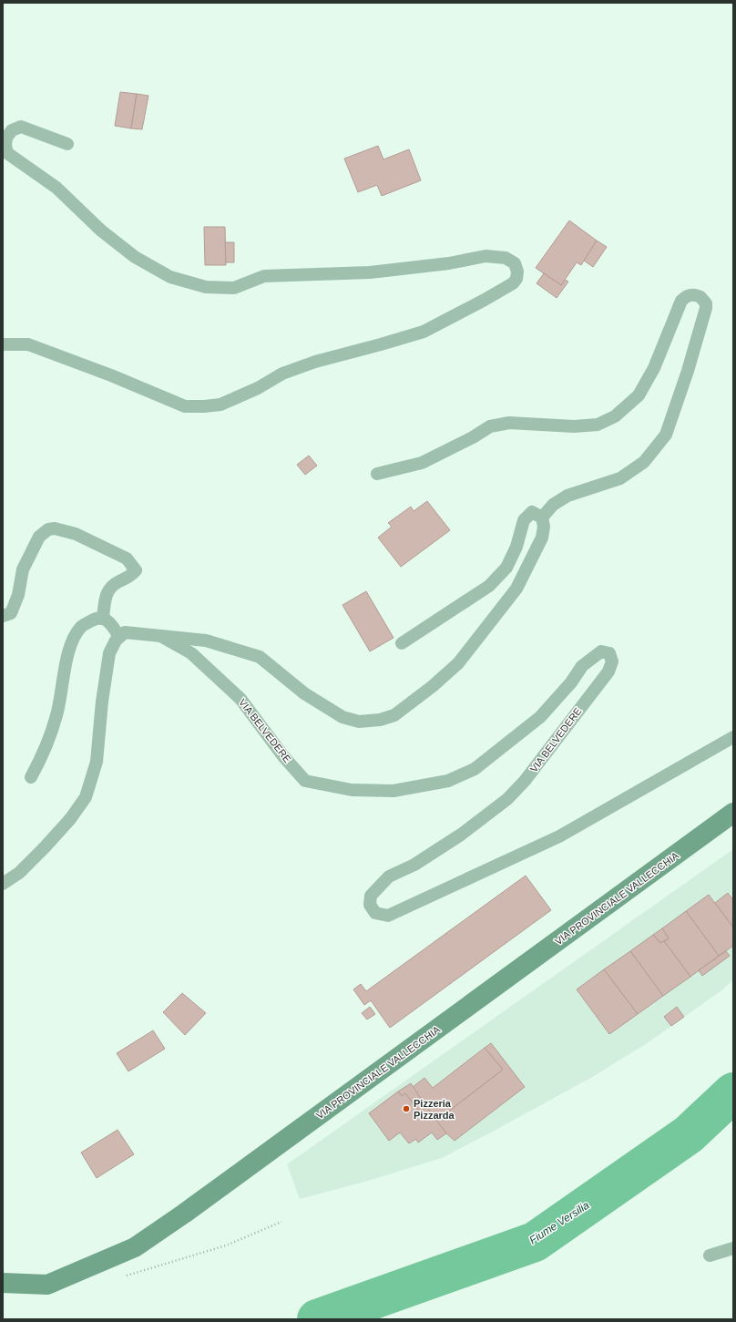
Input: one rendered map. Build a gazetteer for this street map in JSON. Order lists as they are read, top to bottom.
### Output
{
  "streets": {
    "main road": ["VIA PROVINCIALE VALLECCHIA"],
    "lane": ["VIA BELVEDERE"]
  },
  "water": ["Fiume Versilia"],
  "places": ["Pizzeria Pizzarda"]
}
